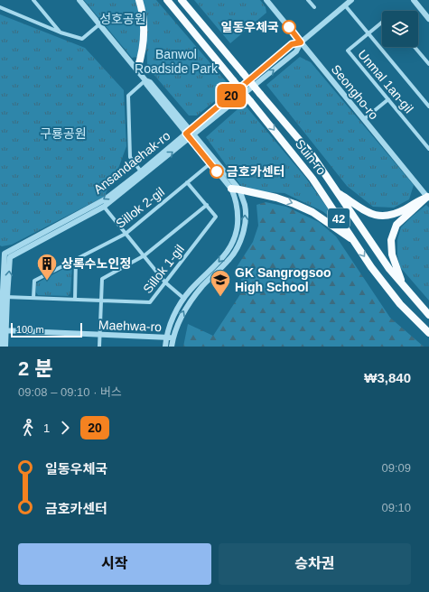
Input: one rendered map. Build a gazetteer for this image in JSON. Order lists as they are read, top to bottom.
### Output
{
  "streets": {
    "highway": ["Suin-ro", "42"],
    "street": [
      "Unmal 1an-gil",
      "Seongho-ro",
      "Ansandaehak-ro",
      "Sillok 2-gil",
      "Sillok 1-gil",
      "Maehwa-ro"
    ]
  },
  "crossings": [
    ["Seongho-ro", "Ansandaehak-ro"],
    ["Sillok 2-gil", "Sillok 1-gil"]
  ],
  "parks": ["성호공원", "Banwol Roadside Park", "구룡공원"],
  "places": {
    "other": ["일동우체국", "금호카센터"],
    "building": ["상록수노인정"],
    "school or university": ["GK Sangrogsoo High School"]
  },
  "lines": ["bus line 20"],
  "scale_bar": "100 m",
  "page": {
    "on_map": "20",
    "scale": "100 m",
    "heading": ["2 분", "09:08 – 09:10 · 버스", "₩3,840"],
    "legs": ["1", "20"],
    "list": [
      {
        "name": "일동우체국",
        "value": "09:09"
      },
      {
        "name": "금호카센터",
        "value": "09:10"
      }
    ],
    "buttons": ["시작", "승차권"]
  }
}
